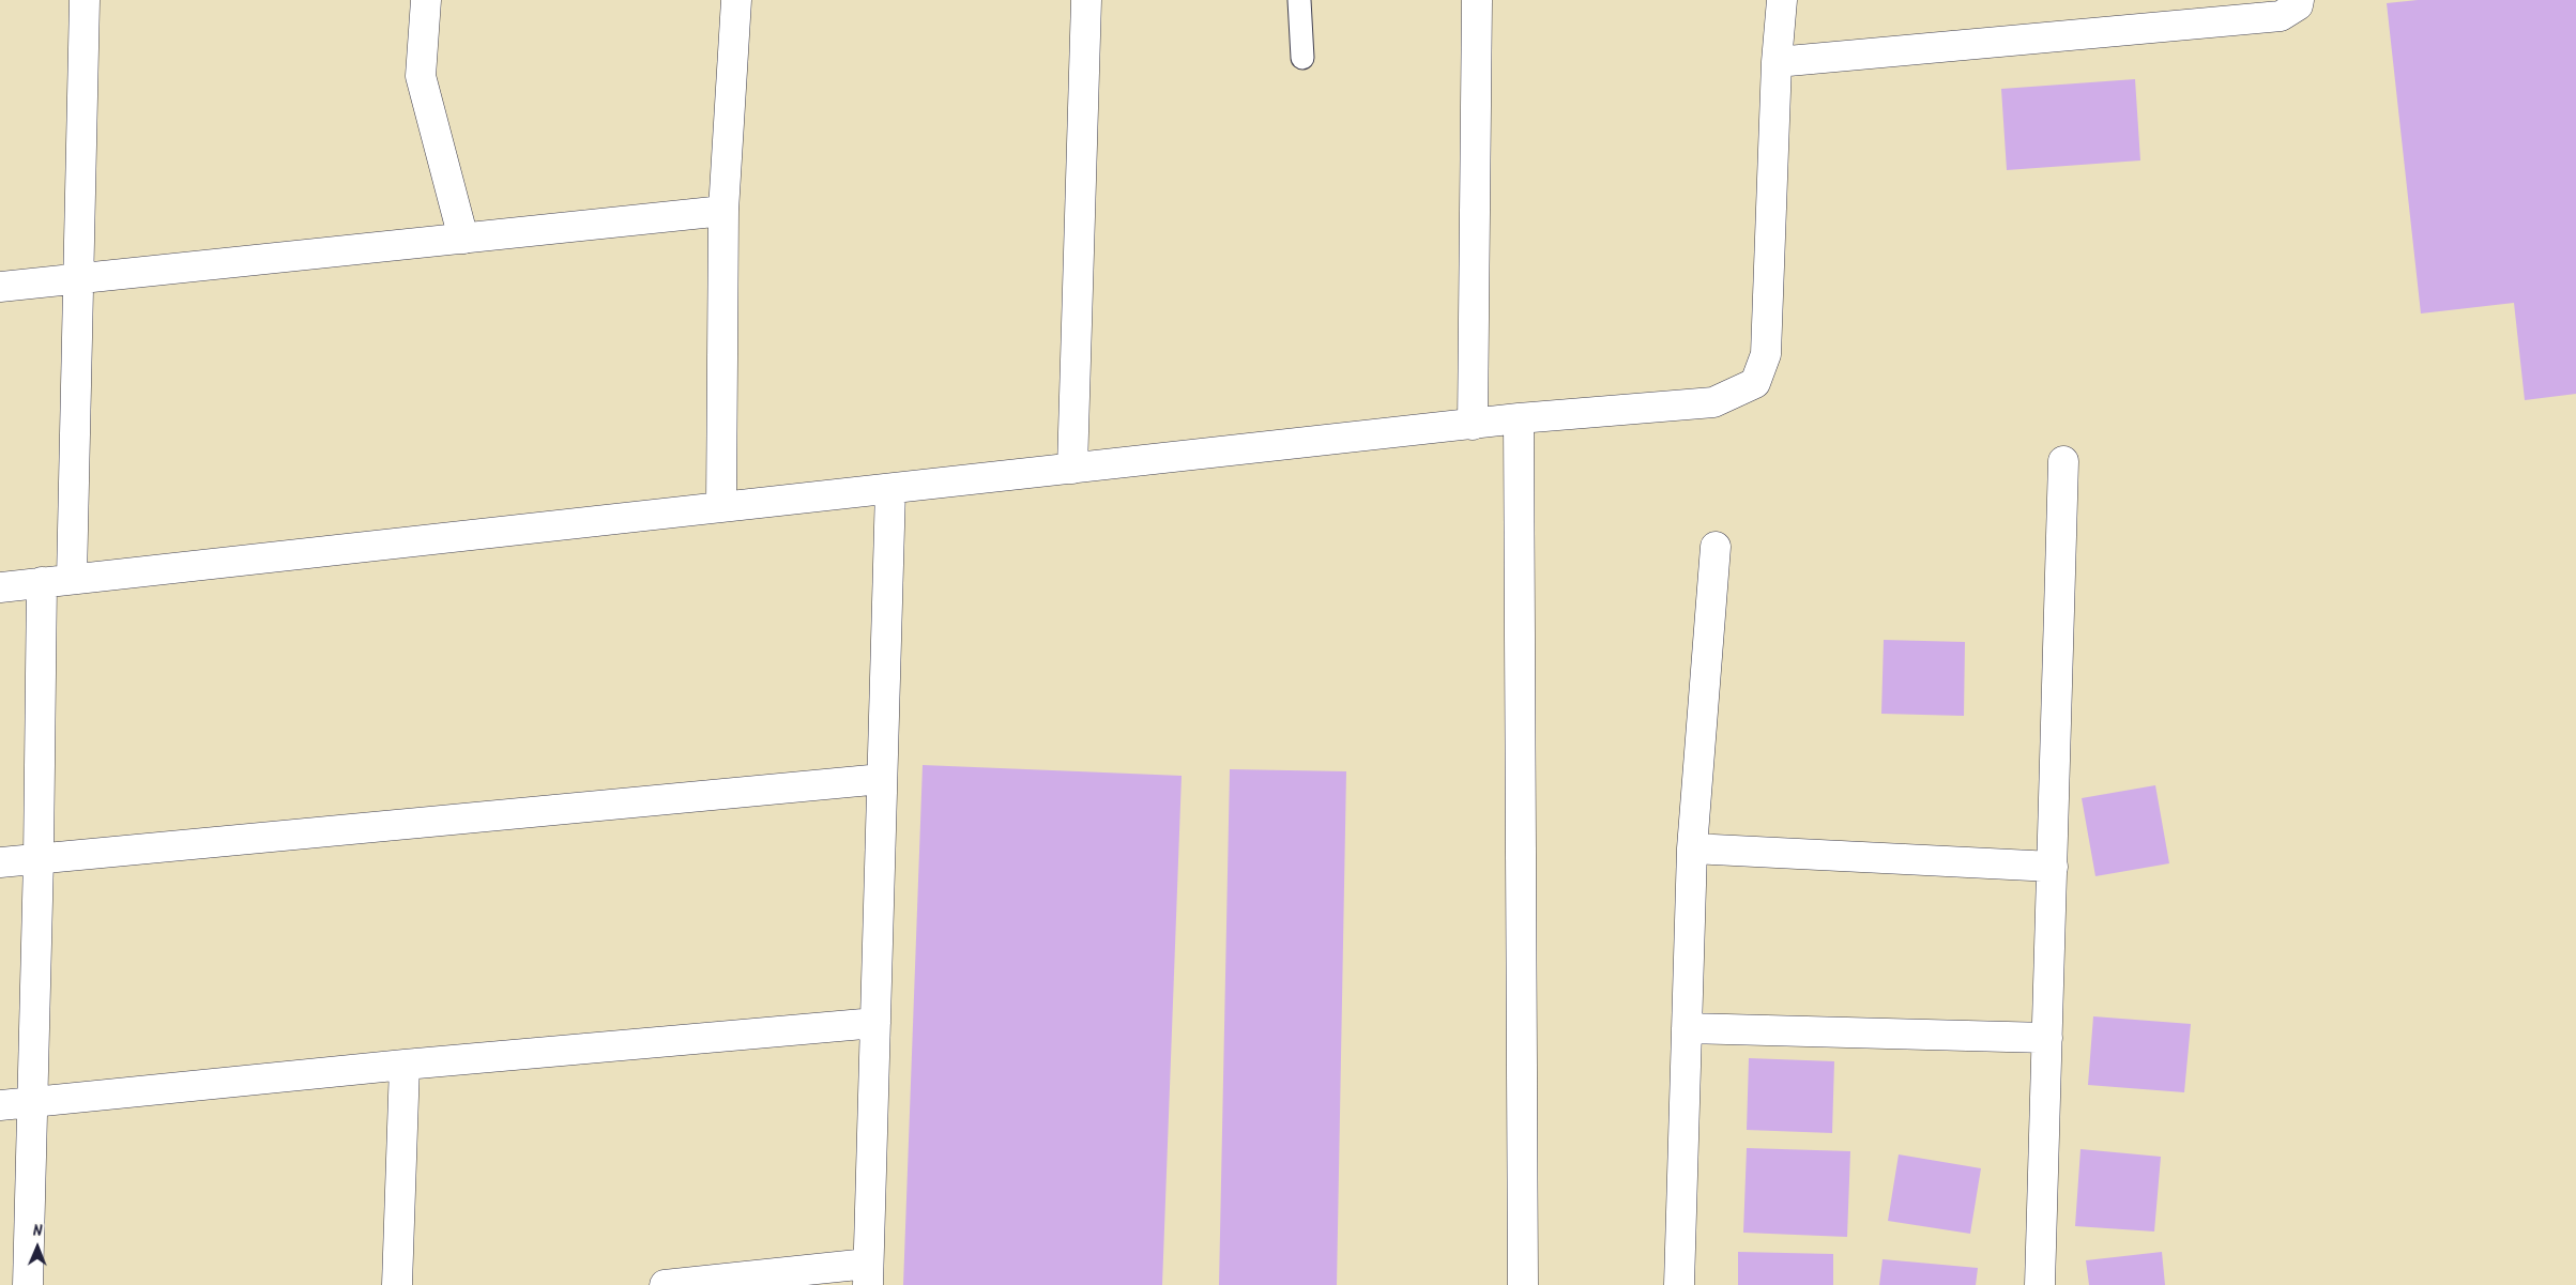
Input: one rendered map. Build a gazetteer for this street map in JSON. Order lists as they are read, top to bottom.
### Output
{
  "north": "top"
}
